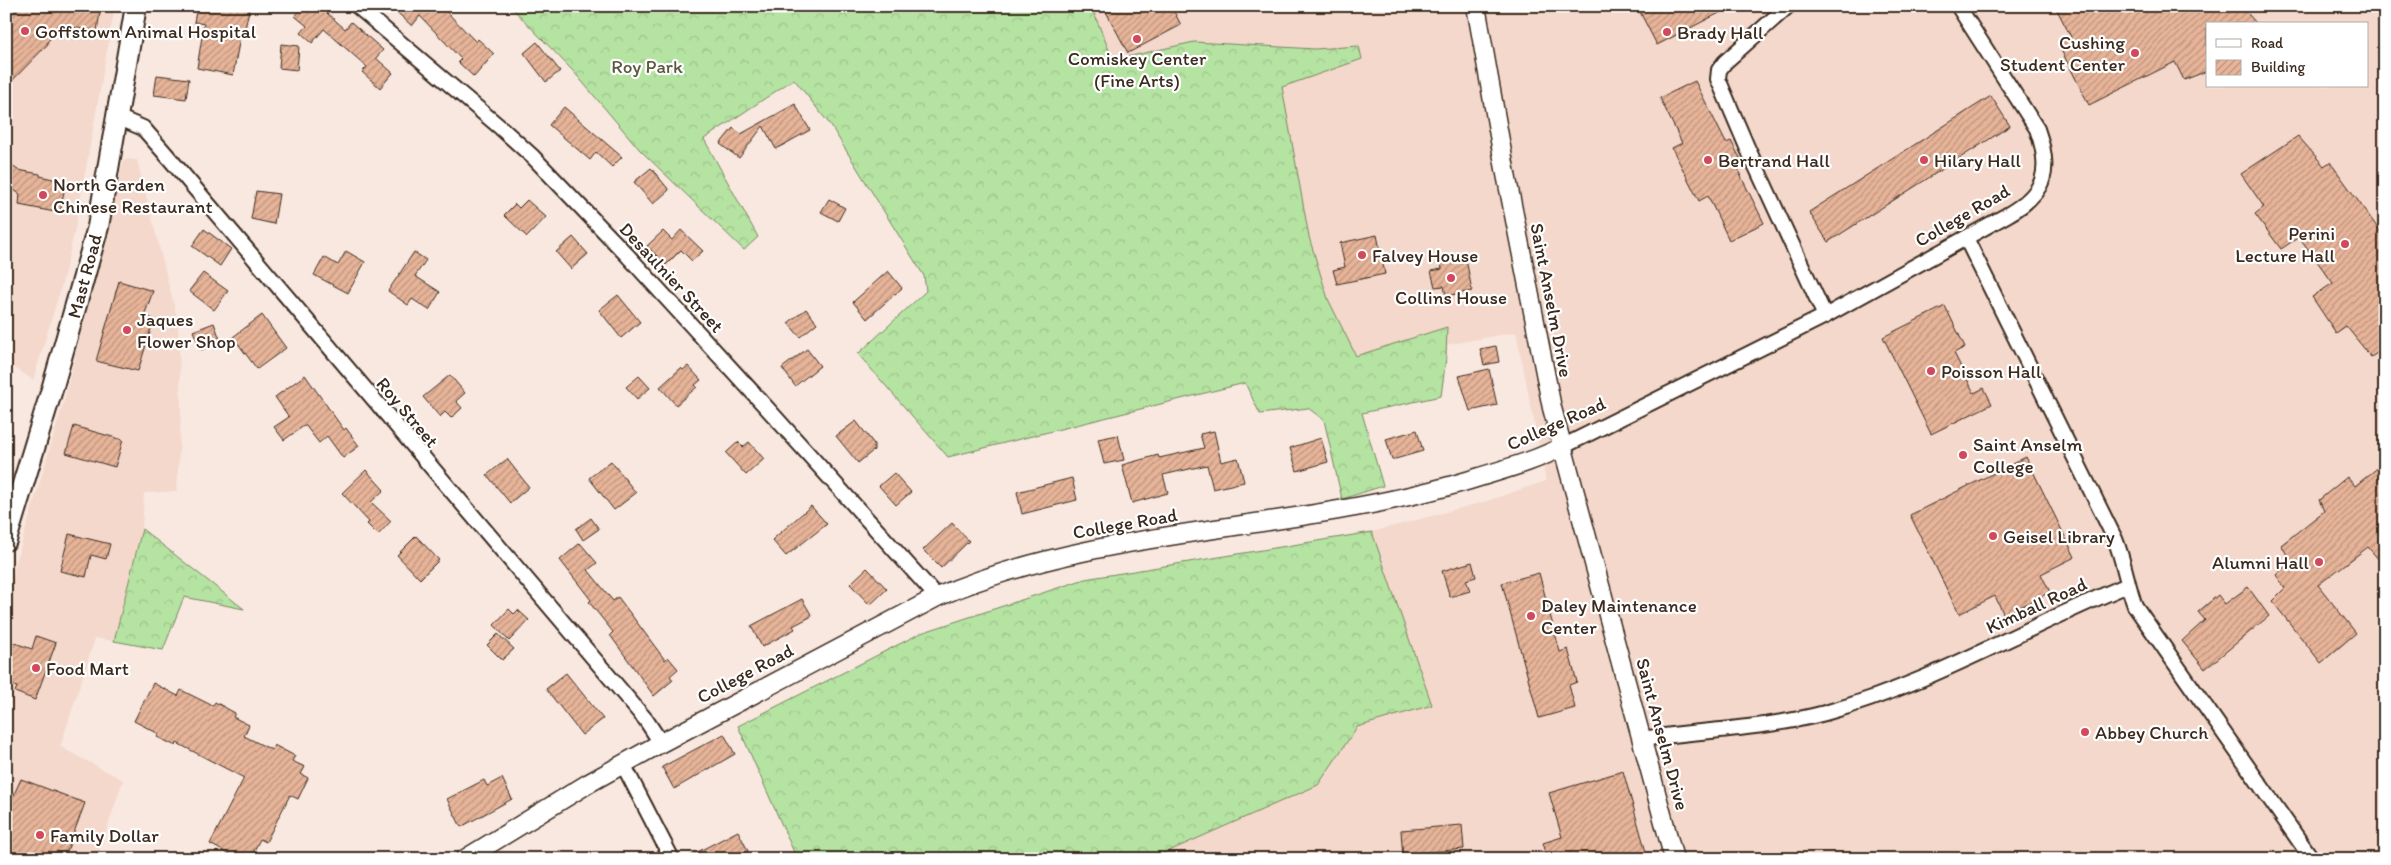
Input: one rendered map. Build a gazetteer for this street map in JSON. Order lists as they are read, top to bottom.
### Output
{
  "streets": {
    "main road": ["Mast Road"],
    "street": [
      "College Road",
      "Desaulnier Street",
      "Saint Anselm Drive",
      "Roy Street",
      "Kimball Road"
    ]
  },
  "crossings": [
    ["College Road", "Desaulnier Street"],
    ["College Road", "Saint Anselm Drive"],
    ["College Road", "Roy Street"],
    ["Mast Road", "Roy Street"],
    ["Saint Anselm Drive", "Kimball Road"]
  ],
  "parks": ["Roy Park"],
  "places": [
    "Goffstown Animal Hospital",
    "Brady Hall",
    "Comiskey Center (Fine Arts)",
    "Cushing Student Center",
    "Bertrand Hall",
    "Hilary Hall",
    "North Garden Chinese Restaurant",
    "Perini Lecture Hall",
    "Falvey House",
    "Collins House",
    "Jaques Flower Shop",
    "Poisson Hall",
    "Saint Anselm College",
    "Geisel Library",
    "Alumni Hall",
    "Daley Maintenance Center",
    "Food Mart",
    "Abbey Church",
    "Family Dollar"
  ],
  "legend": ["Road", "Building"]
}
